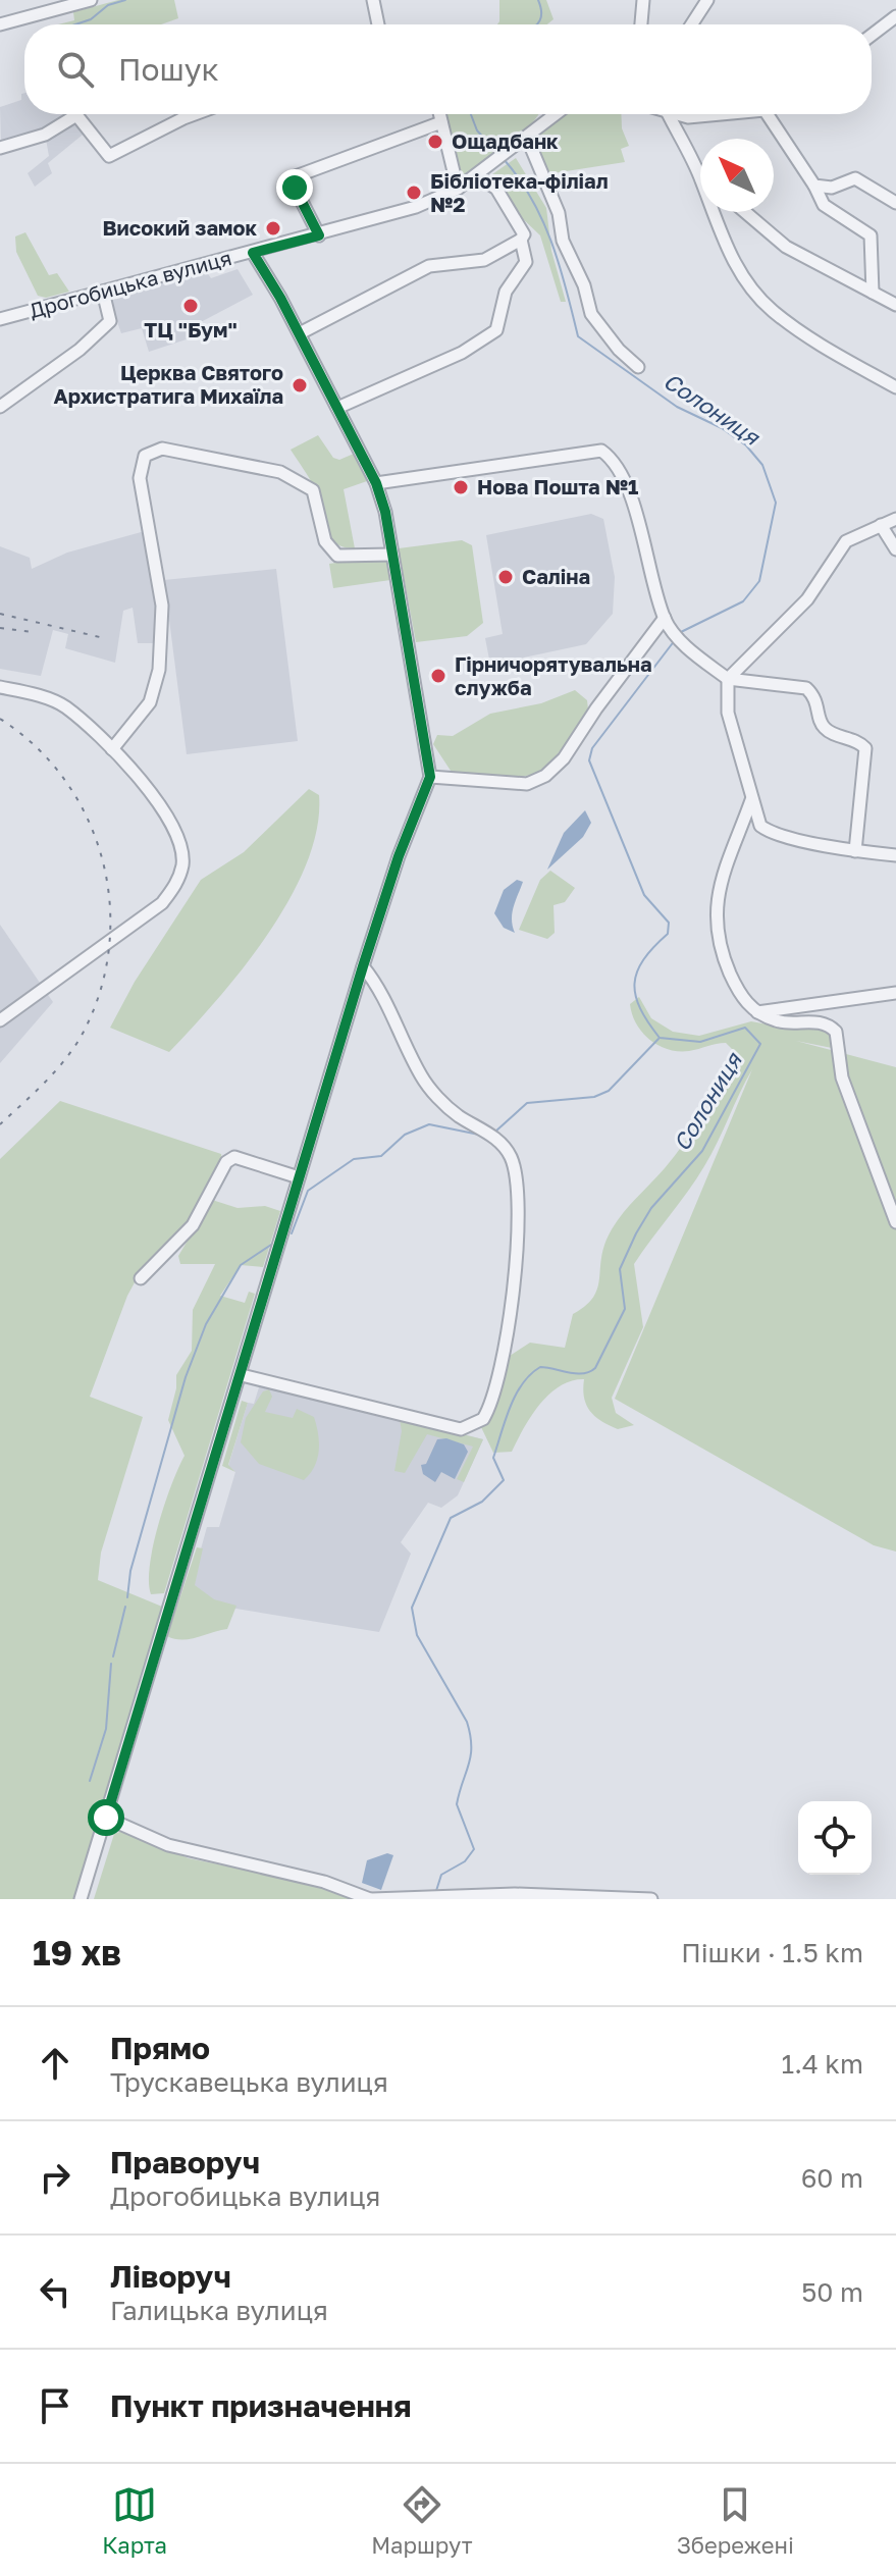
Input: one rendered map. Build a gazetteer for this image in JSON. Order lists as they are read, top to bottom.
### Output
{
  "streets": {
    "street": ["Дрогобицька вулиця"]
  },
  "water": ["Солониця"],
  "places": [
    "Ощадбанк",
    "Бібліотека-філіал №2",
    "Високий замок",
    "ТЦ \"Бум\"",
    "Церква Святого Архистратига Михаїла",
    "Нова Пошта №1",
    "Саліна",
    "Гірничорятувальна служба"
  ],
  "north": "top left",
  "page": {
    "search": "Пошук",
    "heading": ["19 хв", "Пішки · 1.5 km"],
    "list": [
      ["Прямо", "Трускавецька вулиця", "1.4 km"],
      ["Праворуч", "Дрогобицька вулиця", "60 m"],
      ["Ліворуч", "Галицька вулиця", "50 m"],
      "Пункт призначення"
    ],
    "nav": ["Карта", "Маршрут", "Збережені"]
  }
}
